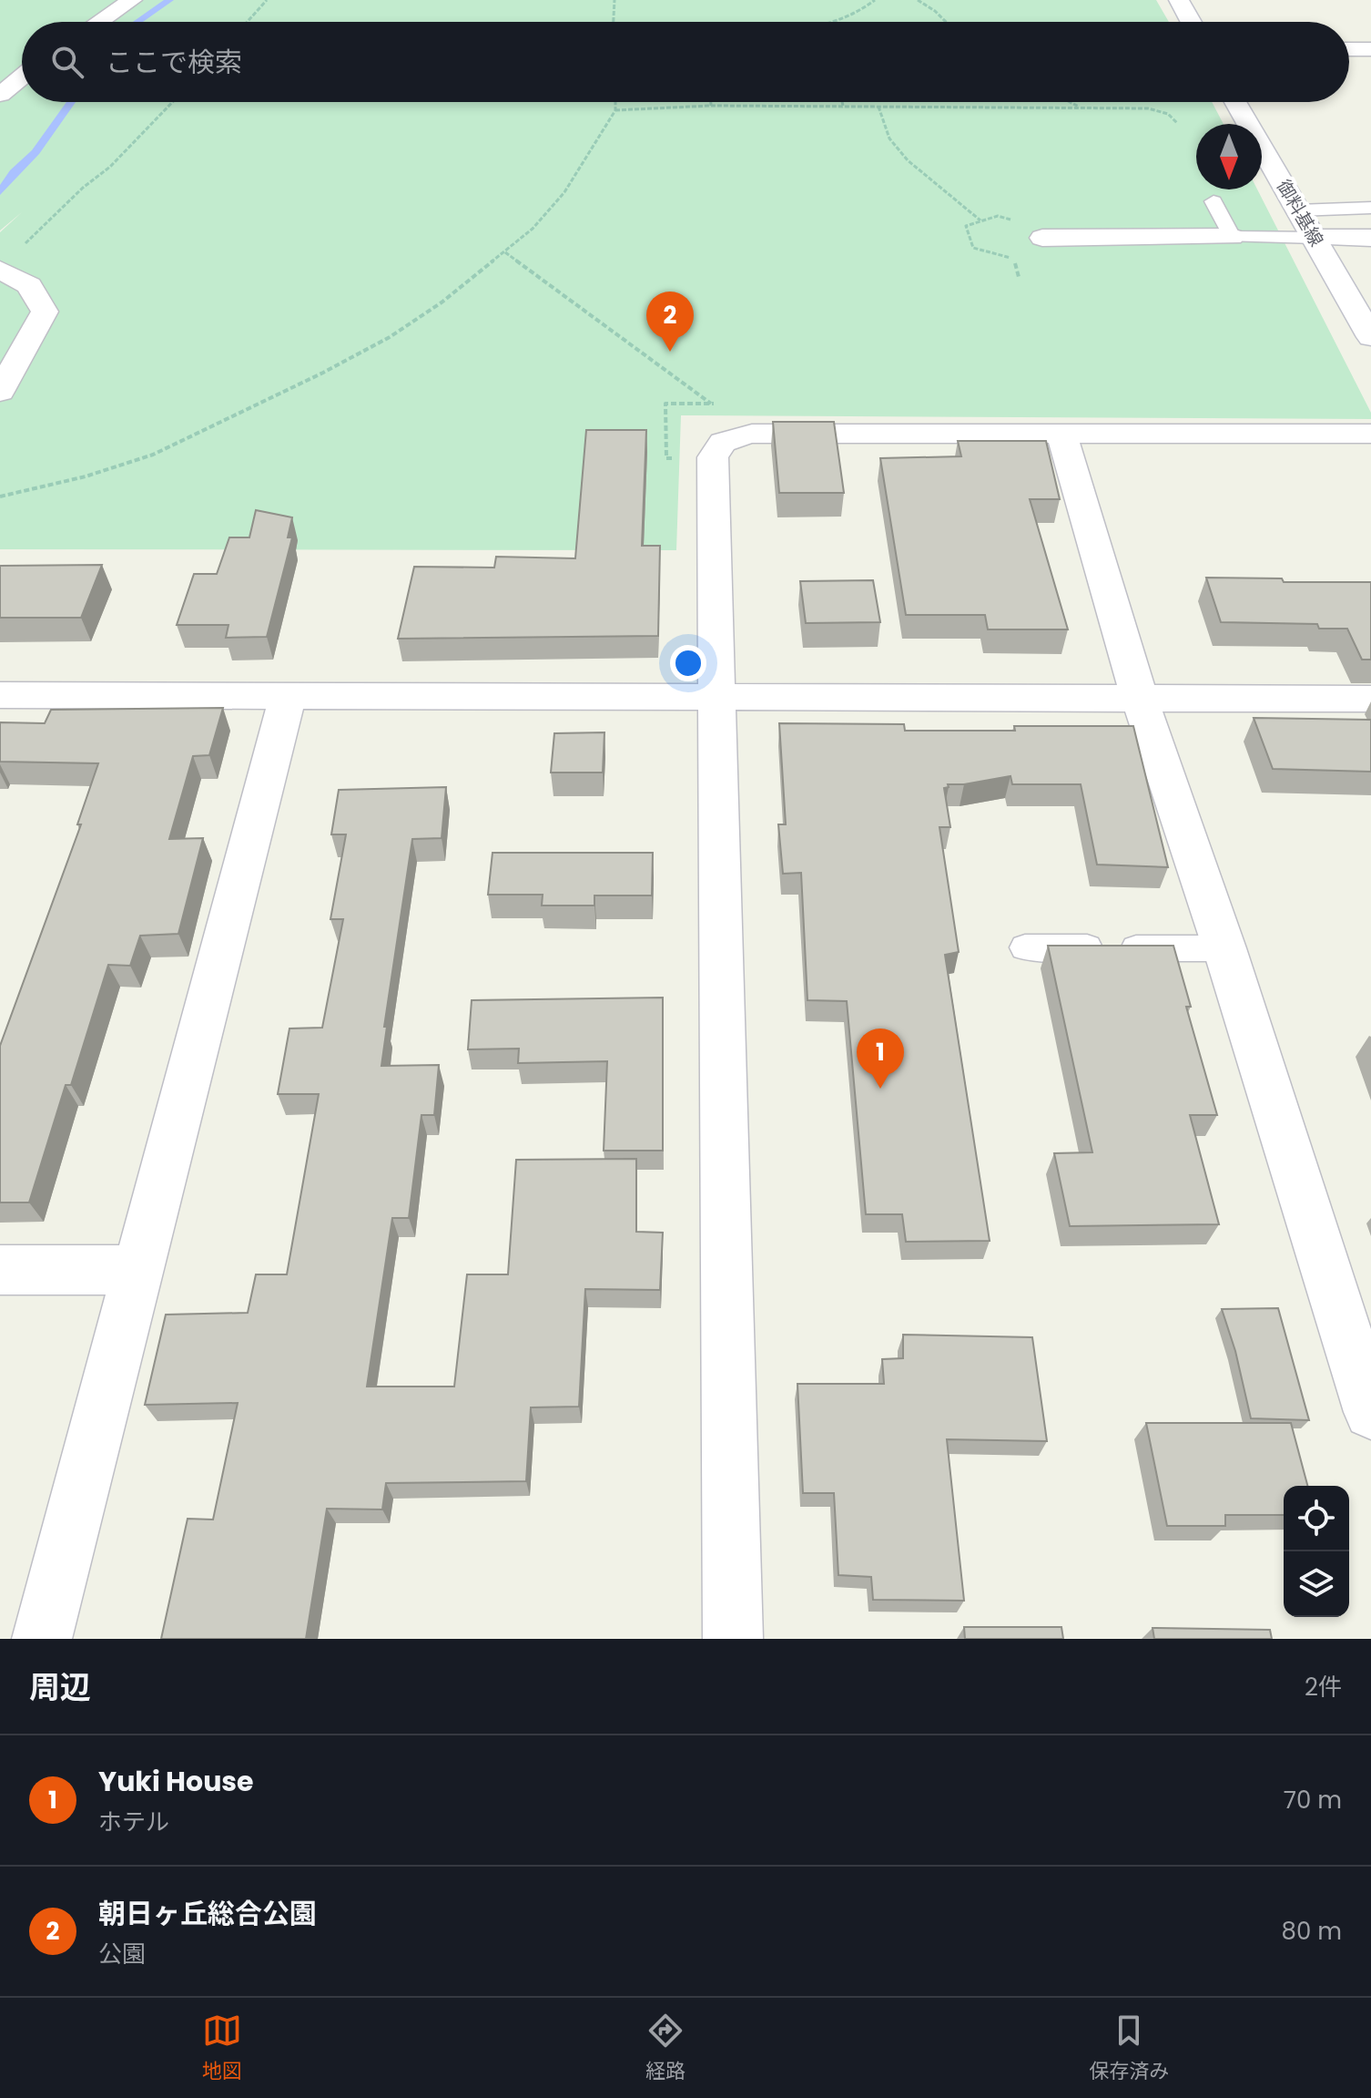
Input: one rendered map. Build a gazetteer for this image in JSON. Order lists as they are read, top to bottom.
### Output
{
  "streets": {
    "street": ["御料基線"]
  },
  "north": "bottom",
  "page": {
    "search": "ここで検索",
    "pins": ["2", "1"],
    "heading": ["周辺", "2件"],
    "list": [
      {
        "mark": "1",
        "name": "Yuki House",
        "note": "ホテル",
        "value": "70 m"
      },
      {
        "mark": "2",
        "name": "朝日ヶ丘総合公園",
        "note": "公園",
        "value": "80 m"
      }
    ],
    "nav": ["地図", "経路", "保存済み"]
  }
}
